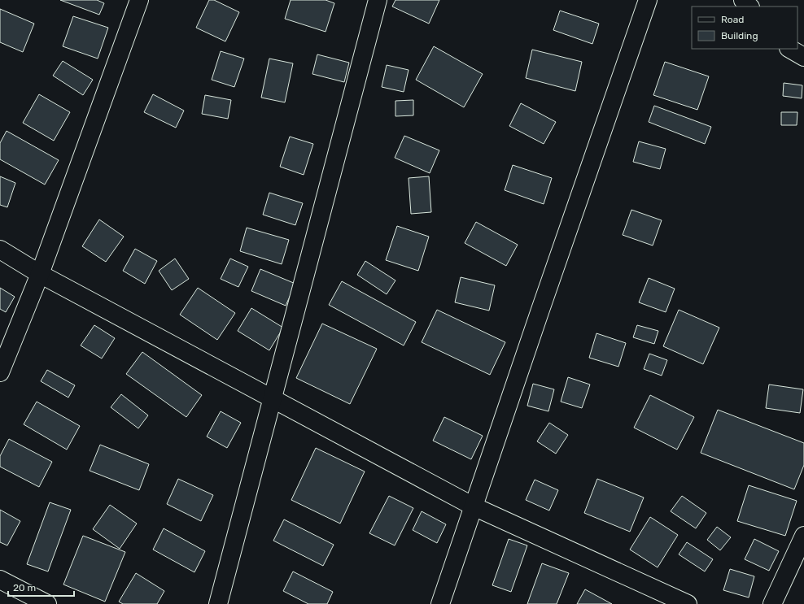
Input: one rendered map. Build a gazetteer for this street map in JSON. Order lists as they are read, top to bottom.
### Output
{
  "legend": ["Road", "Building"],
  "scale_bar": "20 m"
}
